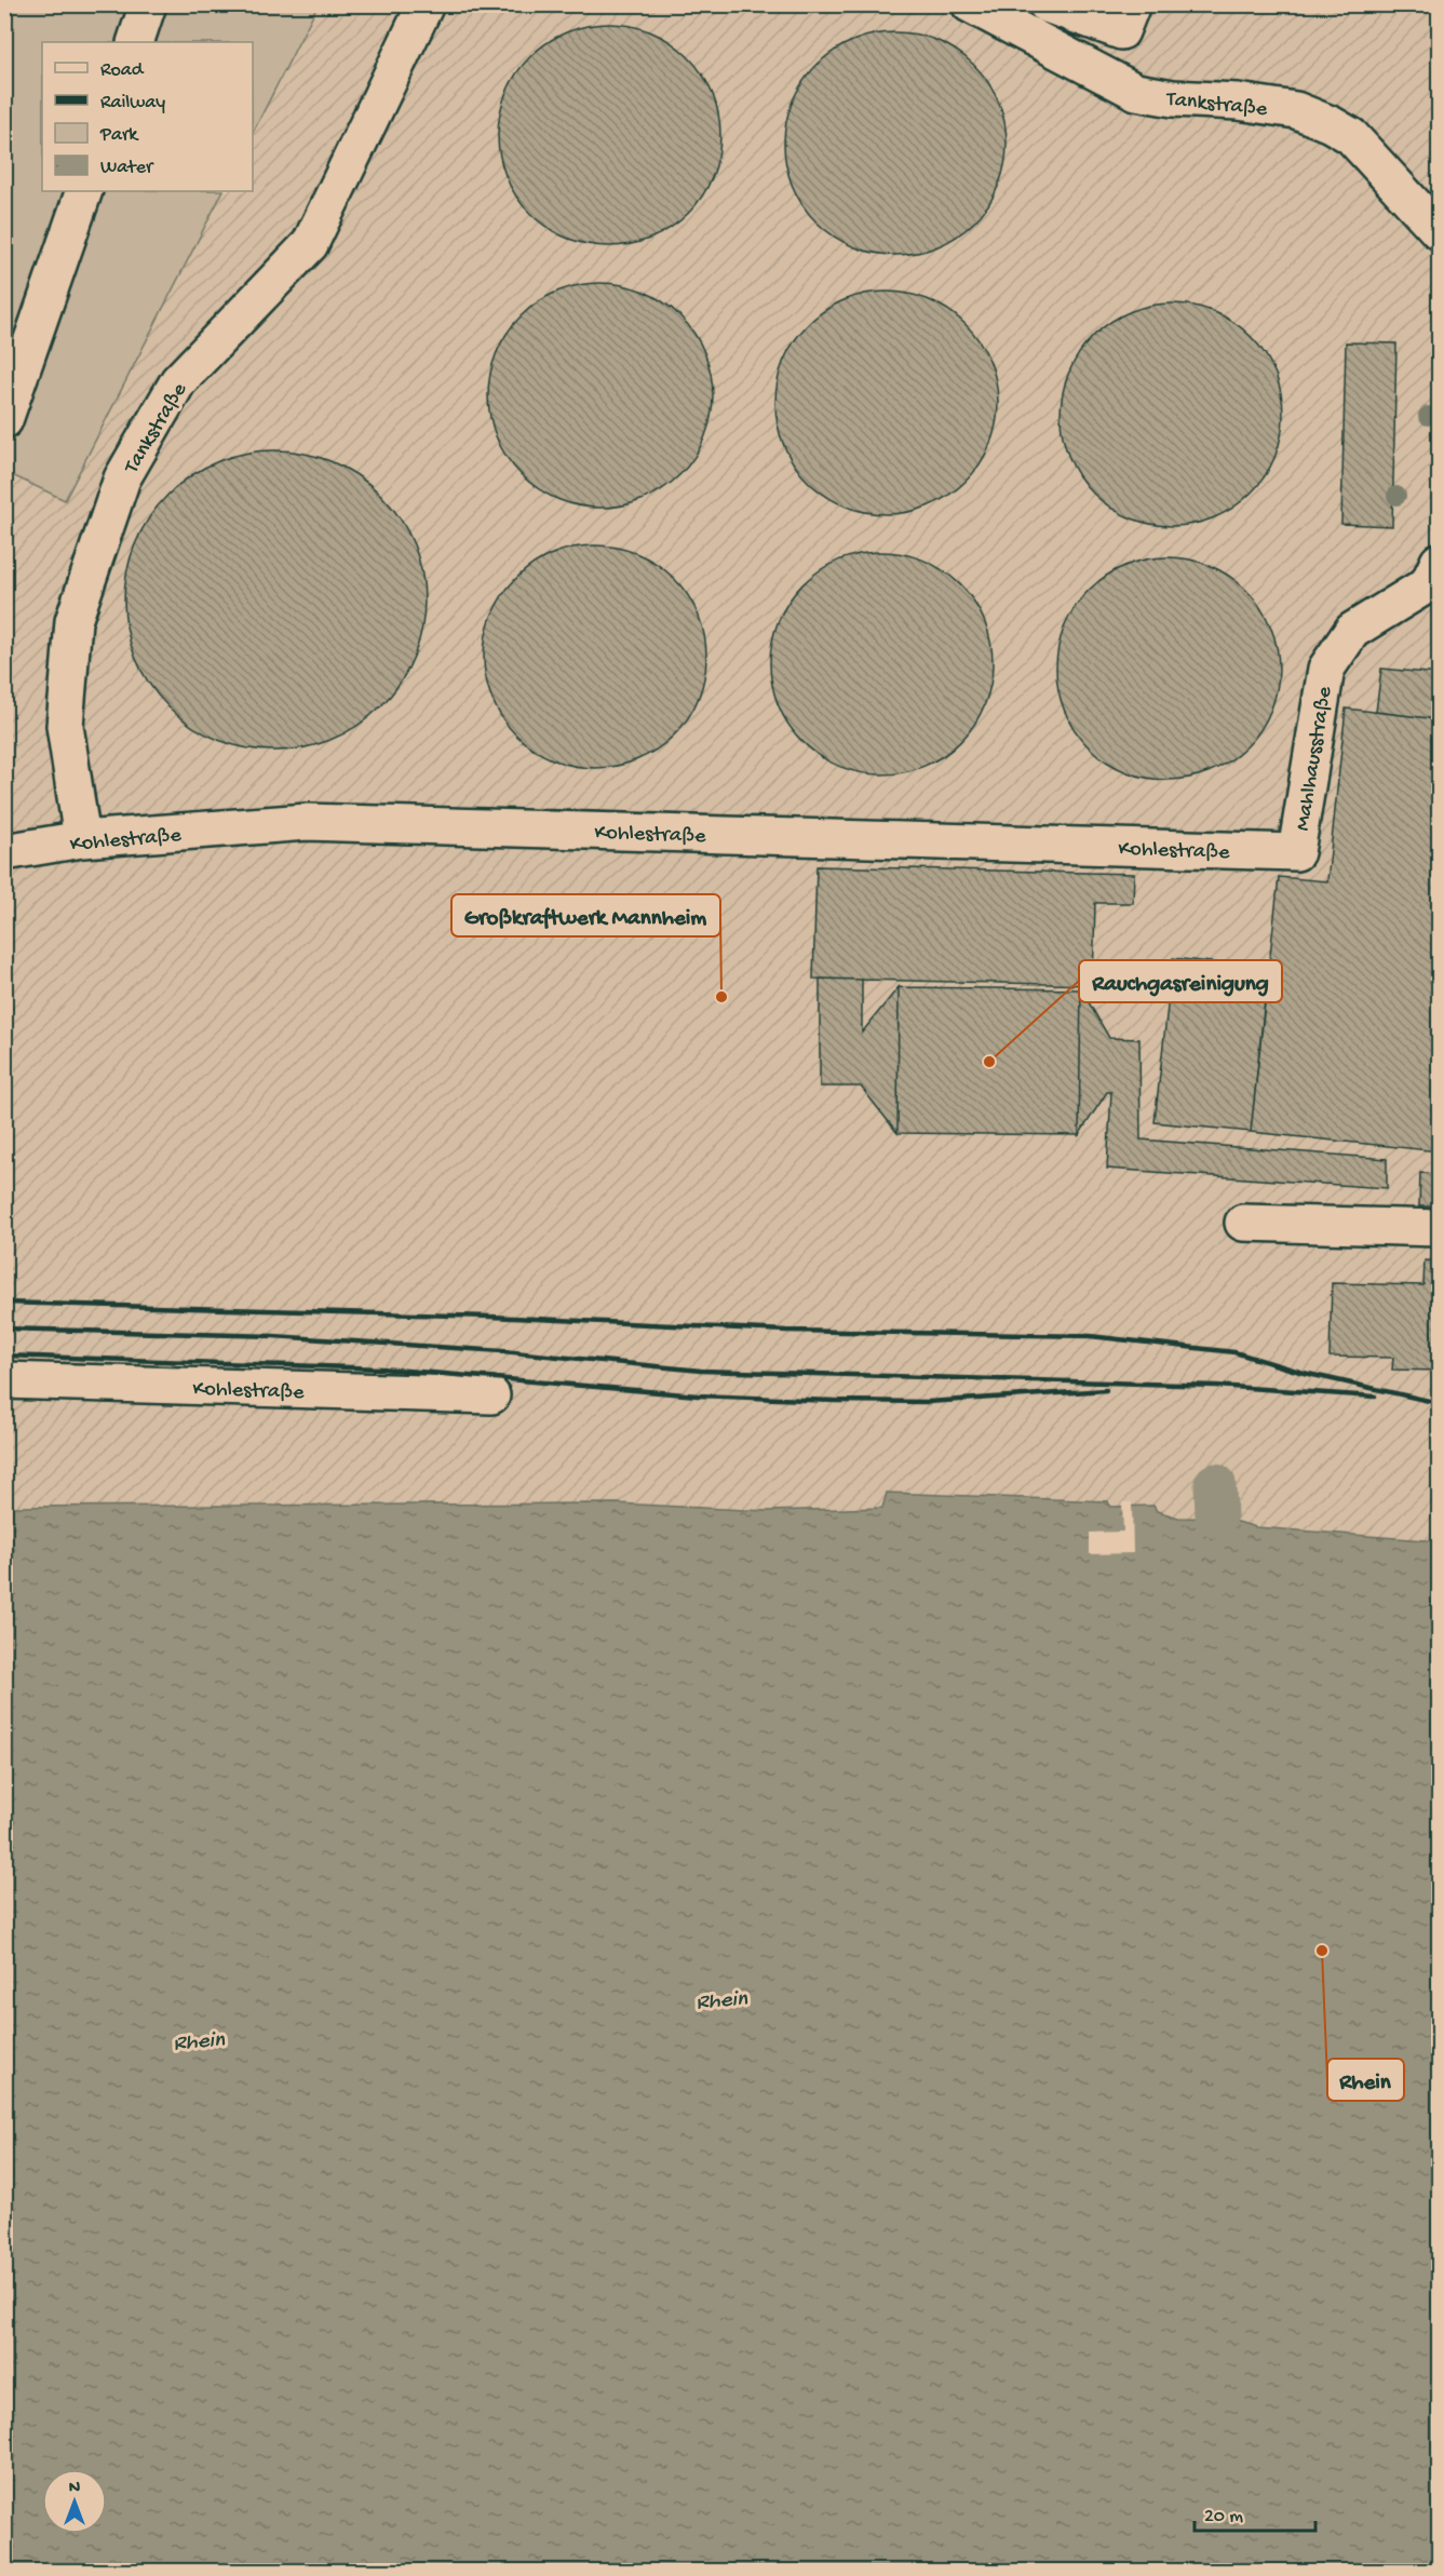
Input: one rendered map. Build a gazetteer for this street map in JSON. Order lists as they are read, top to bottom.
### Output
{
  "streets": {
    "lane": ["Tankstraße", "Mahlhausstraße", "Kohlestraße"]
  },
  "crossings": [
    ["Tankstraße", "Kohlestraße"],
    ["Mahlhausstraße", "Kohlestraße"]
  ],
  "water": ["Rhein"],
  "places": ["Großkraftwerk Mannheim", "Rauchgasreinigung", "Rhein"],
  "legend": [
    "Road",
    "Railway",
    "Park",
    "Water"
  ],
  "scale_bar": "20 m",
  "north": "top"
}
